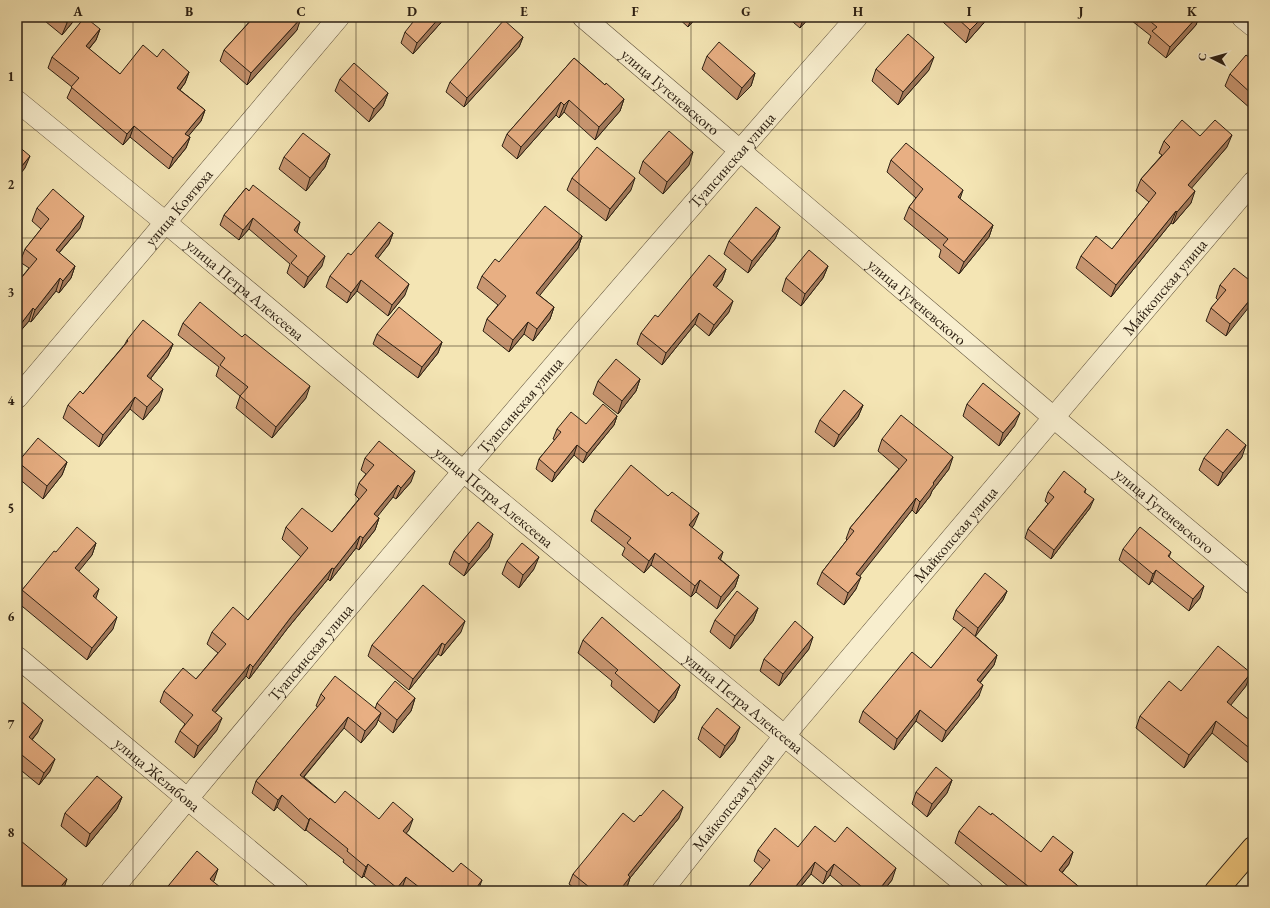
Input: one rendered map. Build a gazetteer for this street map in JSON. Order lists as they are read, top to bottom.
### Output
{
  "streets": {
    "street": [
      "улица Гутеневского",
      "Туапсинская улица",
      "улица Ковтюха",
      "Майкопская улица",
      "улица Петра Алексеева",
      "улица Желябова"
    ]
  },
  "crossings": [
    ["улица Гутеневского", "Туапсинская улица"],
    ["улица Гутеневского", "Майкопская улица"],
    ["Туапсинская улица", "улица Петра Алексеева"],
    ["Туапсинская улица", "улица Желябова"],
    ["улица Ковтюха", "улица Петра Алексеева"],
    ["Майкопская улица", "улица Петра Алексеева"]
  ],
  "north": "left",
  "grid": {
    "columns": [
      "A",
      "B",
      "C",
      "D",
      "E",
      "F",
      "G",
      "H",
      "I",
      "J",
      "K"
    ],
    "rows": [
      "1",
      "2",
      "3",
      "4",
      "5",
      "6",
      "7",
      "8"
    ]
  }
}
